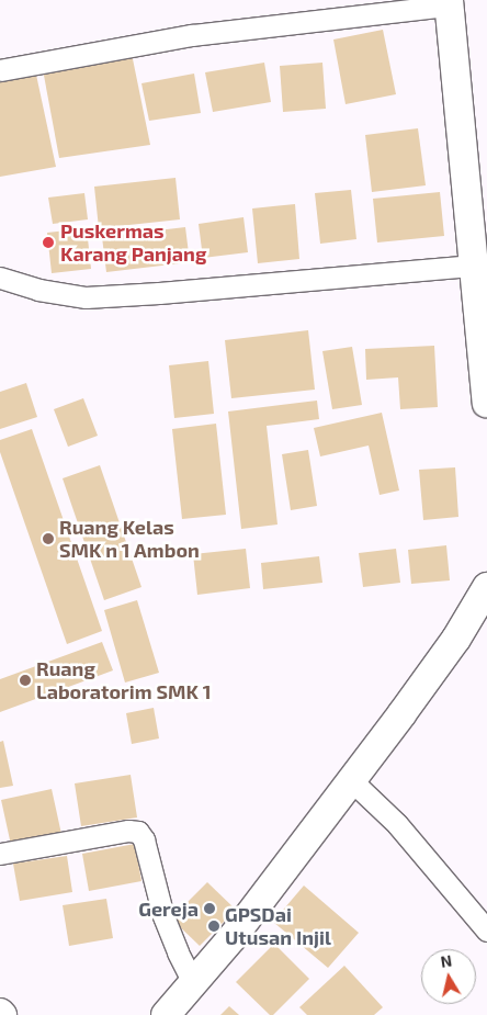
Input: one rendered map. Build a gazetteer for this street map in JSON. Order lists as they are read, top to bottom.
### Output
{
  "places": [
    "Puskermas Karang Panjang",
    "Ruang Kelas SMK n 1 Ambon",
    "Ruang Laboratorim SMK 1",
    "Gereja",
    "GPSDai Utusan Injil"
  ],
  "north": "top"
}
